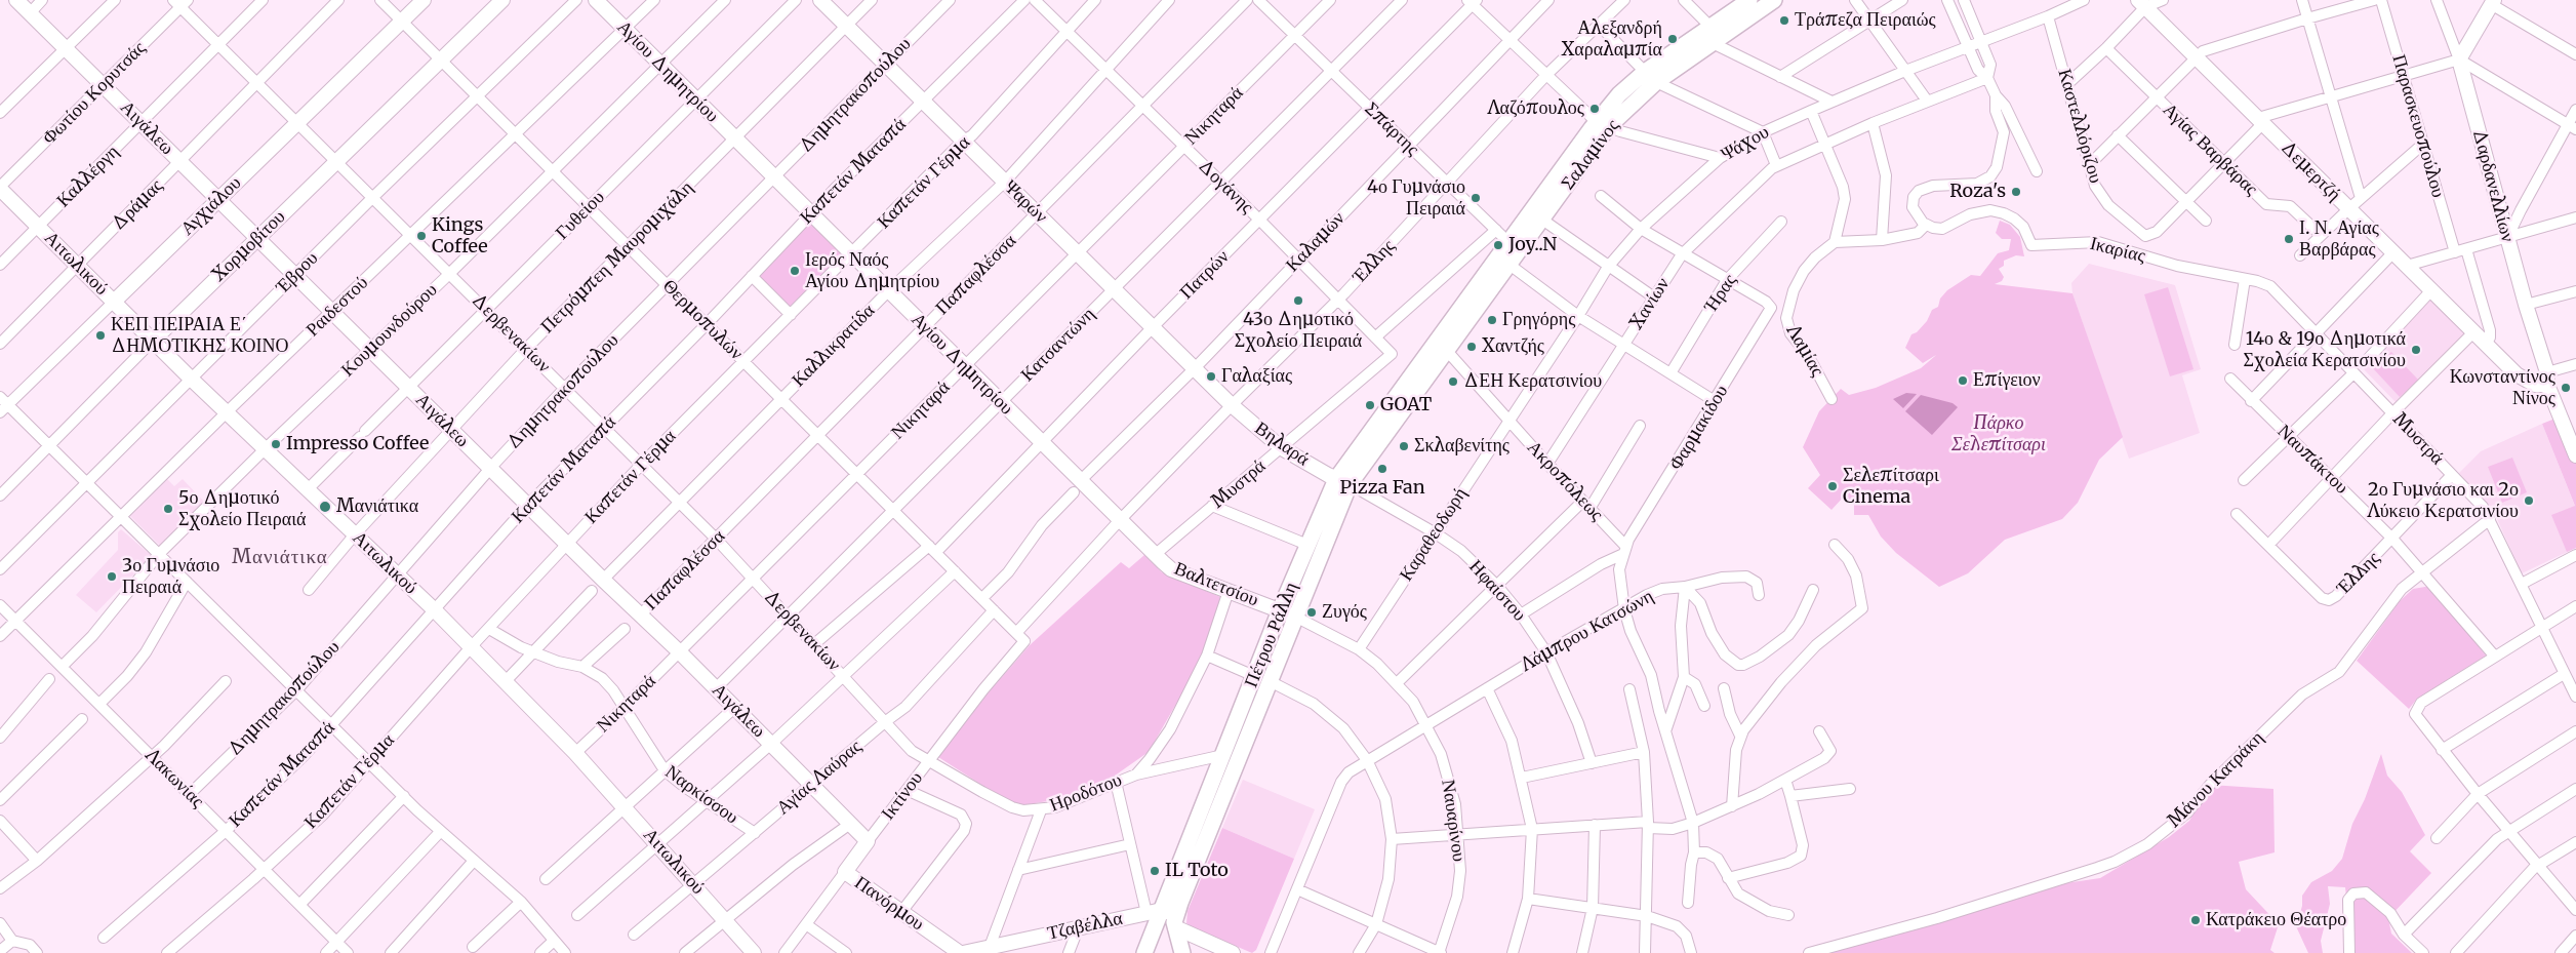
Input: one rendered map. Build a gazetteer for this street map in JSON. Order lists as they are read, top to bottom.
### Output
{
  "streets": {
    "main road": ["Σαλαμίνος", "Πέτρου Ράλλη"],
    "street": [
      "Αγίου Δημητρίου",
      "Φωτίου Κορυτσάς",
      "Δημητρακοπούλου",
      "Νικηταρά",
      "Καστελλόριζου",
      "Παρασκευοπούλου",
      "Αιγάλεω",
      "Σπάρτης",
      "Ψάχου",
      "Αγίας Βαρβάρας",
      "Καπετάν Ματαπά",
      "Δεμερτζή",
      "Καλλέργη",
      "Καπετάν Γέρμα",
      "Δαρδανελλίων",
      "Δογάνης",
      "Ψαρών",
      "Δράμας",
      "Αγχιάλου",
      "Γυθείου",
      "Καλαμών",
      "Χορμοβίτου",
      "Ικαρίας",
      "Πετρόμπεη Μαυρομιχάλη",
      "Έλλης",
      "Αιτωλικού",
      "Έβρου",
      "Παπαφλέσσα",
      "Πατρών",
      "Ήρας",
      "Χανίων",
      "Ραιδεστού",
      "Θερμοπυλών",
      "Κουμουνδούρου",
      "Δερβενακίων",
      "Κατσαντώνη",
      "Καλλικρατίδα",
      "Λαμίας",
      "Φαρμακίδου",
      "Μυστρά",
      "Βηλαρά",
      "Ναυπάκτου",
      "Ακροπόλεως",
      "Καραθεοδωρή",
      "Βαλτετσίου",
      "Ηφαίστου",
      "Λάμπρου Κατσώνη",
      "Αγίας Λαύρας",
      "Λακωνίας",
      "Μάνου Κατράκη",
      "Ηροδότου",
      "Ναρκίσσου",
      "Ικτίνου",
      "Ναυαρίνου",
      "Πανόρμου",
      "Τζαβέλλα"
    ]
  },
  "crossings": [
    ["Αγίου Δημητρίου", "Δημητρακοπούλου"],
    ["Αγίου Δημητρίου", "Νικηταρά"],
    ["Αγίου Δημητρίου", "Καπετάν Ματαπά"],
    ["Αγίου Δημητρίου", "Καπετάν Γέρμα"],
    ["Αγίου Δημητρίου", "Γυθείου"],
    ["Αγίου Δημητρίου", "Καλαμών"],
    ["Αγίου Δημητρίου", "Πετρόμπεη Μαυρομιχάλη"],
    ["Αγίου Δημητρίου", "Έλλης"],
    ["Αγίου Δημητρίου", "Παπαφλέσσα"],
    ["Αγίου Δημητρίου", "Πατρών"],
    ["Αγίου Δημητρίου", "Ραιδεστού"],
    ["Αγίου Δημητρίου", "Κουμουνδούρου"],
    ["Αγίου Δημητρίου", "Κατσαντώνη"],
    ["Αγίου Δημητρίου", "Καλλικρατίδα"],
    ["Αγίου Δημητρίου", "Μυστρά"],
    ["Αγίου Δημητρίου", "Βαλτετσίου"],
    ["Φωτίου Κορυτσάς", "Αιγάλεω"],
    ["Φωτίου Κορυτσάς", "Αιτωλικού"],
    ["Φωτίου Κορυτσάς", "Δερβενακίων"],
    ["Δημητρακοπούλου", "Αιγάλεω"],
    ["Δημητρακοπούλου", "Ψαρών"],
    ["Δημητρακοπούλου", "Αιτωλικού"],
    ["Δημητρακοπούλου", "Θερμοπυλών"],
    ["Δημητρακοπούλου", "Δερβενακίων"],
    ["Δημητρακοπούλου", "Λακωνίας"],
    ["Νικηταρά", "Αιγάλεω"],
    ["Νικηταρά", "Σπάρτης"],
    ["Νικηταρά", "Δογάνης"],
    ["Νικηταρά", "Ψαρών"],
    ["Νικηταρά", "Αιτωλικού"],
    ["Νικηταρά", "Θερμοπυλών"],
    ["Νικηταρά", "Δερβενακίων"],
    ["Νικηταρά", "Ναρκίσσου"],
    ["Καστελλόριζου", "Ψάχου"],
    ["Αιγάλεω", "Καπετάν Ματαπά"],
    ["Αιγάλεω", "Καλλέργη"],
    ["Αιγάλεω", "Καπετάν Γέρμα"],
    ["Αιγάλεω", "Δράμας"],
    ["Αιγάλεω", "Αγχιάλου"],
    ["Αιγάλεω", "Γυθείου"],
    ["Αιγάλεω", "Χορμοβίτου"],
    ["Αιγάλεω", "Πετρόμπεη Μαυρομιχάλη"],
    ["Αιγάλεω", "Έβρου"],
    ["Αιγάλεω", "Παπαφλέσσα"],
    ["Αιγάλεω", "Ραιδεστού"],
    ["Αιγάλεω", "Κουμουνδούρου"],
    ["Αιγάλεω", "Κατσαντώνη"],
    ["Αιγάλεω", "Καλλικρατίδα"],
    ["Αιγάλεω", "Αγίας Λαύρας"],
    ["Αιγάλεω", "Ικτίνου"],
    ["Σπάρτης", "Σαλαμίνος"],
    ["Σπάρτης", "Καλαμών"],
    ["Σπάρτης", "Έλλης"],
    ["Σπάρτης", "Πατρών"],
    ["Σπάρτης", "Κατσαντώνη"],
    ["Ψάχου", "Ακροπόλεως"],
    ["Ψάχου", "Καραθεοδωρή"],
    ["Σαλαμίνος", "Ακροπόλεως"],
    ["Σαλαμίνος", "Πέτρου Ράλλη"],
    ["Καπετάν Ματαπά", "Ψαρών"],
    ["Καπετάν Ματαπά", "Αιτωλικού"],
    ["Καπετάν Ματαπά", "Θερμοπυλών"],
    ["Καπετάν Ματαπά", "Δερβενακίων"],
    ["Καπετάν Ματαπά", "Λακωνίας"],
    ["Δεμερτζή", "Δαρδανελλίων"],
    ["Καλλέργη", "Αιτωλικού"],
    ["Καλλέργη", "Δερβενακίων"],
    ["Καπετάν Γέρμα", "Δογάνης"],
    ["Καπετάν Γέρμα", "Ψαρών"],
    ["Καπετάν Γέρμα", "Αιτωλικού"],
    ["Καπετάν Γέρμα", "Θερμοπυλών"],
    ["Καπετάν Γέρμα", "Δερβενακίων"],
    ["Καπετάν Γέρμα", "Λακωνίας"],
    ["Καπετάν Γέρμα", "Ναρκίσσου"],
    ["Δογάνης", "Καλαμών"],
    ["Δογάνης", "Έλλης"],
    ["Δογάνης", "Παπαφλέσσα"],
    ["Δογάνης", "Πατρών"],
    ["Δογάνης", "Κατσαντώνη"],
    ["Δογάνης", "Καλλικρατίδα"],
    ["Δογάνης", "Μυστρά"],
    ["Ψαρών", "Καλαμών"],
    ["Ψαρών", "Πετρόμπεη Μαυρομιχάλη"],
    ["Ψαρών", "Έλλης"],
    ["Ψαρών", "Παπαφλέσσα"],
    ["Ψαρών", "Πατρών"],
    ["Ψαρών", "Κατσαντώνη"],
    ["Ψαρών", "Καλλικρατίδα"],
    ["Ψαρών", "Βηλαρά"],
    ["Δράμας", "Αιτωλικού"],
    ["Δράμας", "Δερβενακίων"],
    ["Αγχιάλου", "Αιτωλικού"],
    ["Αγχιάλου", "Θερμοπυλών"],
    ["Αγχιάλου", "Δερβενακίων"],
    ["Γυθείου", "Αιτωλικού"],
    ["Γυθείου", "Θερμοπυλών"],
    ["Γυθείου", "Δερβενακίων"],
    ["Καλαμών", "Θερμοπυλών"],
    ["Χορμοβίτου", "Αιτωλικού"],
    ["Χορμοβίτου", "Θερμοπυλών"],
    ["Χορμοβίτου", "Δερβενακίων"],
    ["Ικαρίας", "Λαμίας"],
    ["Ικαρίας", "Μυστρά"],
    ["Πετρόμπεη Μαυρομιχάλη", "Αιτωλικού"],
    ["Πετρόμπεη Μαυρομιχάλη", "Θερμοπυλών"],
    ["Πετρόμπεη Μαυρομιχάλη", "Δερβενακίων"],
    ["Έλλης", "Μυστρά"],
    ["Έλλης", "Βηλαρά"],
    ["Έλλης", "Ναυπάκτου"],
    ["Αιτωλικού", "Έβρου"],
    ["Αιτωλικού", "Ραιδεστού"],
    ["Αιτωλικού", "Κουμουνδούρου"],
    ["Αιτωλικού", "Αγίας Λαύρας"],
    ["Έβρου", "Θερμοπυλών"],
    ["Έβρου", "Δερβενακίων"],
    ["Παπαφλέσσα", "Θερμοπυλών"],
    ["Παπαφλέσσα", "Δερβενακίων"],
    ["Πατρών", "Θερμοπυλών"],
    ["Πατρών", "Δερβενακίων"],
    ["Ήρας", "Φαρμακίδου"],
    ["Χανίων", "Ακροπόλεως"],
    ["Ραιδεστού", "Θερμοπυλών"],
    ["Ραιδεστού", "Δερβενακίων"],
    ["Ραιδεστού", "Λακωνίας"],
    ["Θερμοπυλών", "Κουμουνδούρου"],
    ["Θερμοπυλών", "Κατσαντώνη"],
    ["Θερμοπυλών", "Καλλικρατίδα"],
    ["Θερμοπυλών", "Αγίας Λαύρας"],
    ["Θερμοπυλών", "Ικτίνου"],
    ["Κουμουνδούρου", "Δερβενακίων"],
    ["Κουμουνδούρου", "Λακωνίας"],
    ["Δερβενακίων", "Κατσαντώνη"],
    ["Δερβενακίων", "Καλλικρατίδα"],
    ["Δερβενακίων", "Αγίας Λαύρας"],
    ["Δερβενακίων", "Ηροδότου"],
    ["Δερβενακίων", "Ικτίνου"],
    ["Φαρμακίδου", "Ακροπόλεως"],
    ["Μυστρά", "Βηλαρά"],
    ["Μυστρά", "Βαλτετσίου"],
    ["Μυστρά", "Μάνου Κατράκη"],
    ["Βηλαρά", "Ηφαίστου"],
    ["Βηλαρά", "Πέτρου Ράλλη"],
    ["Ναυπάκτου", "Μάνου Κατράκη"],
    ["Ακροπόλεως", "Καραθεοδωρή"],
    ["Ακροπόλεως", "Πέτρου Ράλλη"],
    ["Καραθεοδωρή", "Ηφαίστου"],
    ["Καραθεοδωρή", "Ναυαρίνου"],
    ["Βαλτετσίου", "Πέτρου Ράλλη"],
    ["Βαλτετσίου", "Ναυαρίνου"],
    ["Ηφαίστου", "Λάμπρου Κατσώνη"],
    ["Ηφαίστου", "Πέτρου Ράλλη"],
    ["Λάμπρου Κατσώνη", "Ναυαρίνου"],
    ["Πέτρου Ράλλη", "Ηροδότου"],
    ["Πέτρου Ράλλη", "Ναυαρίνου"],
    ["Πέτρου Ράλλη", "Τζαβέλλα"],
    ["Αγίας Λαύρας", "Ναρκίσσου"],
    ["Ηροδότου", "Ικτίνου"],
    ["Ικτίνου", "Πανόρμου"],
    ["Πανόρμου", "Τζαβέλλα"]
  ],
  "districts": ["Μανιάτικα"],
  "parks": ["Πάρκο Σελεπίτσαρι"],
  "places": [
    "Τράπεζα Πειραιώς",
    "Αλεξανδρή Χαραλαμπία",
    "Λαζόπουλος",
    "Roza's",
    "4ο Γυμνάσιο Πειραιά",
    "Kings Coffee",
    "Ι. Ν. Αγίας Βαρβάρας",
    "Joy..N",
    "Ιερός Ναός Αγίου Δημητρίου",
    "43ο Δημοτικό Σχολείο Πειραιά",
    "Γρηγόρης",
    "ΚΕΠ ΠΕΙΡΑΙΑ Ε΄ ΔΗΜΟΤΙΚΗΣ ΚΟΙΝΟ",
    "Χαντζής",
    "14ο & 19ο Δημοτικά Σχολεία Κερατσινίου",
    "Γαλαξίας",
    "Επίγειον",
    "ΔΕΗ Κερατσινίου",
    "Κωνσταντίνος Νίνος",
    "GOAT",
    "Impresso Coffee",
    "Σκλαβενίτης",
    "Pizza Fan",
    "Σελεπίτσαρι Cinema",
    "2ο Γυμνάσιο και 2ο Λύκειο Κερατσινίου",
    "Μανιάτικα",
    "5ο Δημοτικό Σχολείο Πειραιά",
    "3ο Γυμνάσιο Πειραιά",
    "Ζυγός",
    "IL Toto",
    "Κατράκειο Θέατρο"
  ]
}
